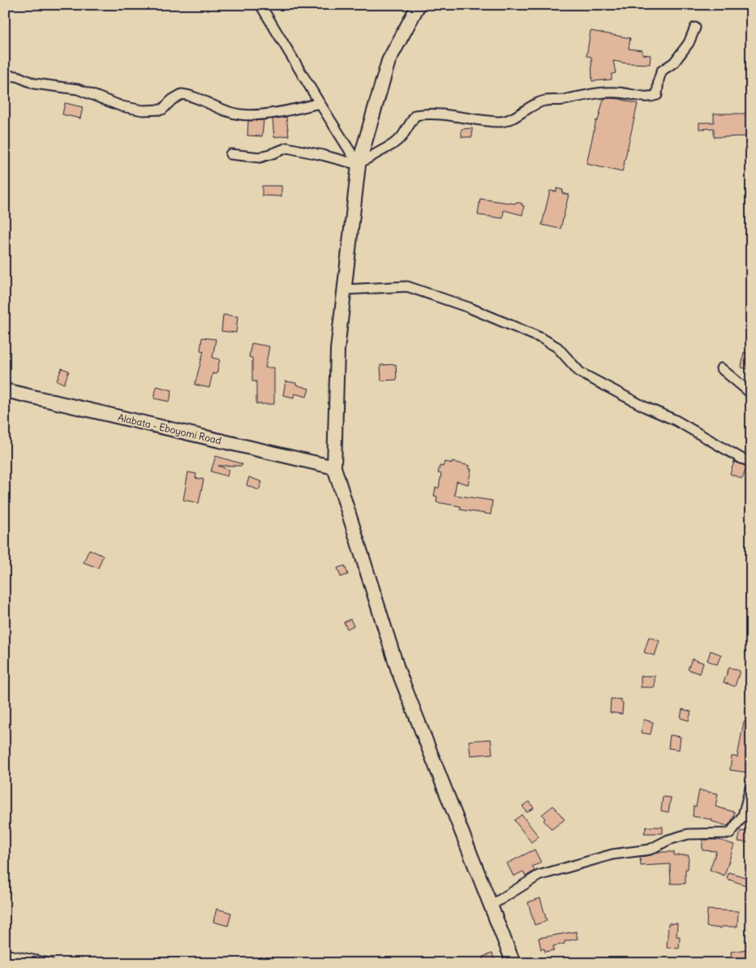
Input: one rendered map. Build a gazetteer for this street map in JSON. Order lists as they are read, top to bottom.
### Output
{
  "streets": {
    "main road": ["Alabata - Eboyomi Road"]
  }
}
